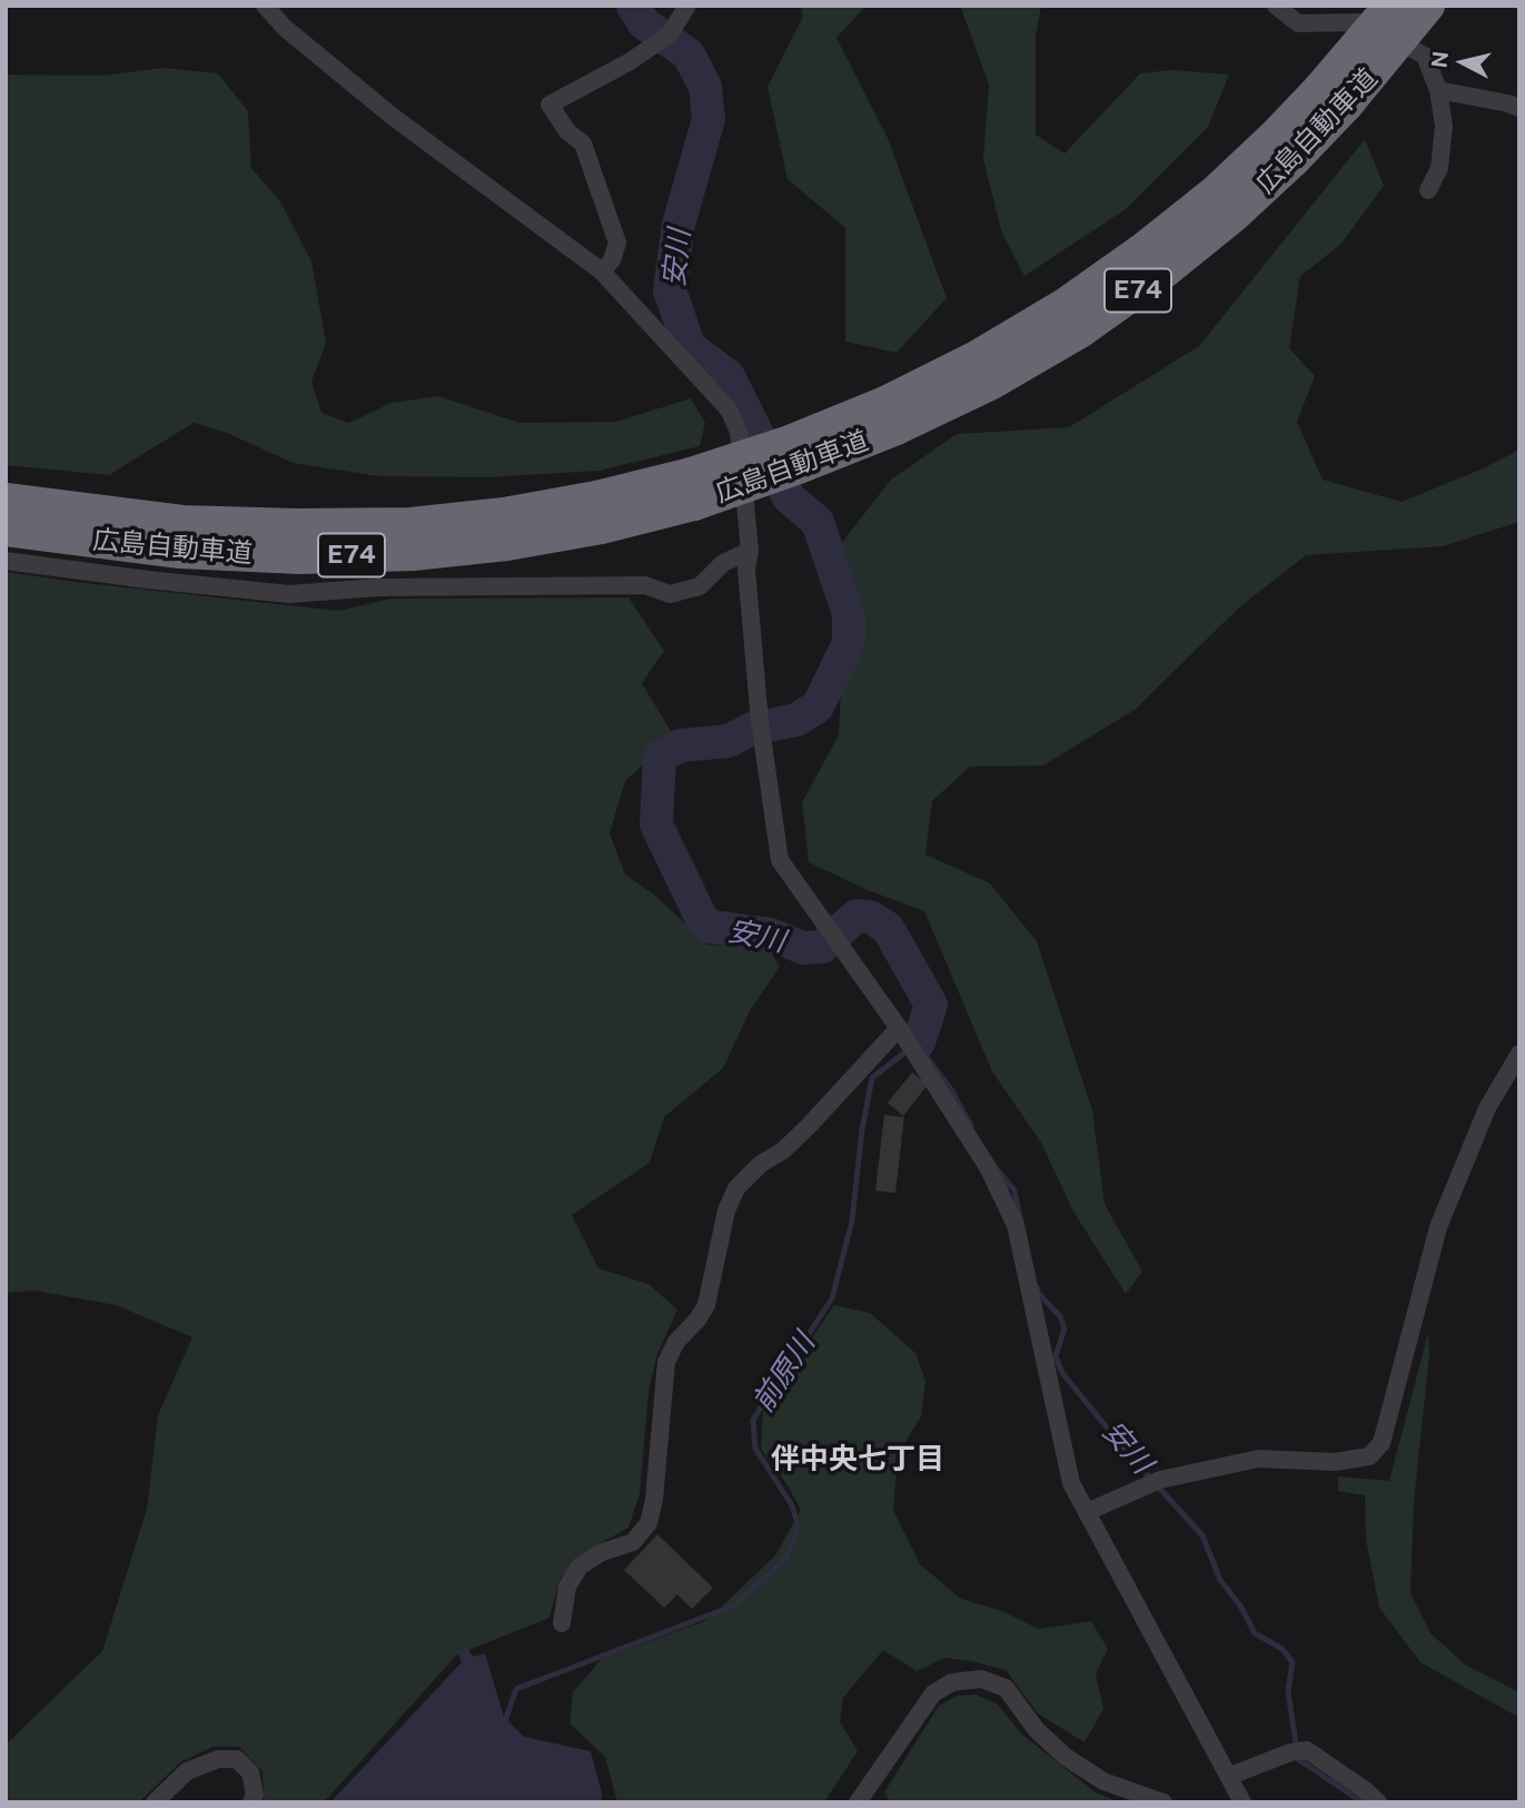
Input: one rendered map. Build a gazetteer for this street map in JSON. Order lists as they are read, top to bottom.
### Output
{
  "streets": {
    "highway": ["広島自動車道", "E74"]
  },
  "districts": ["伴中央七丁目"],
  "water": ["安川", "前原川"],
  "north": "left"
}
